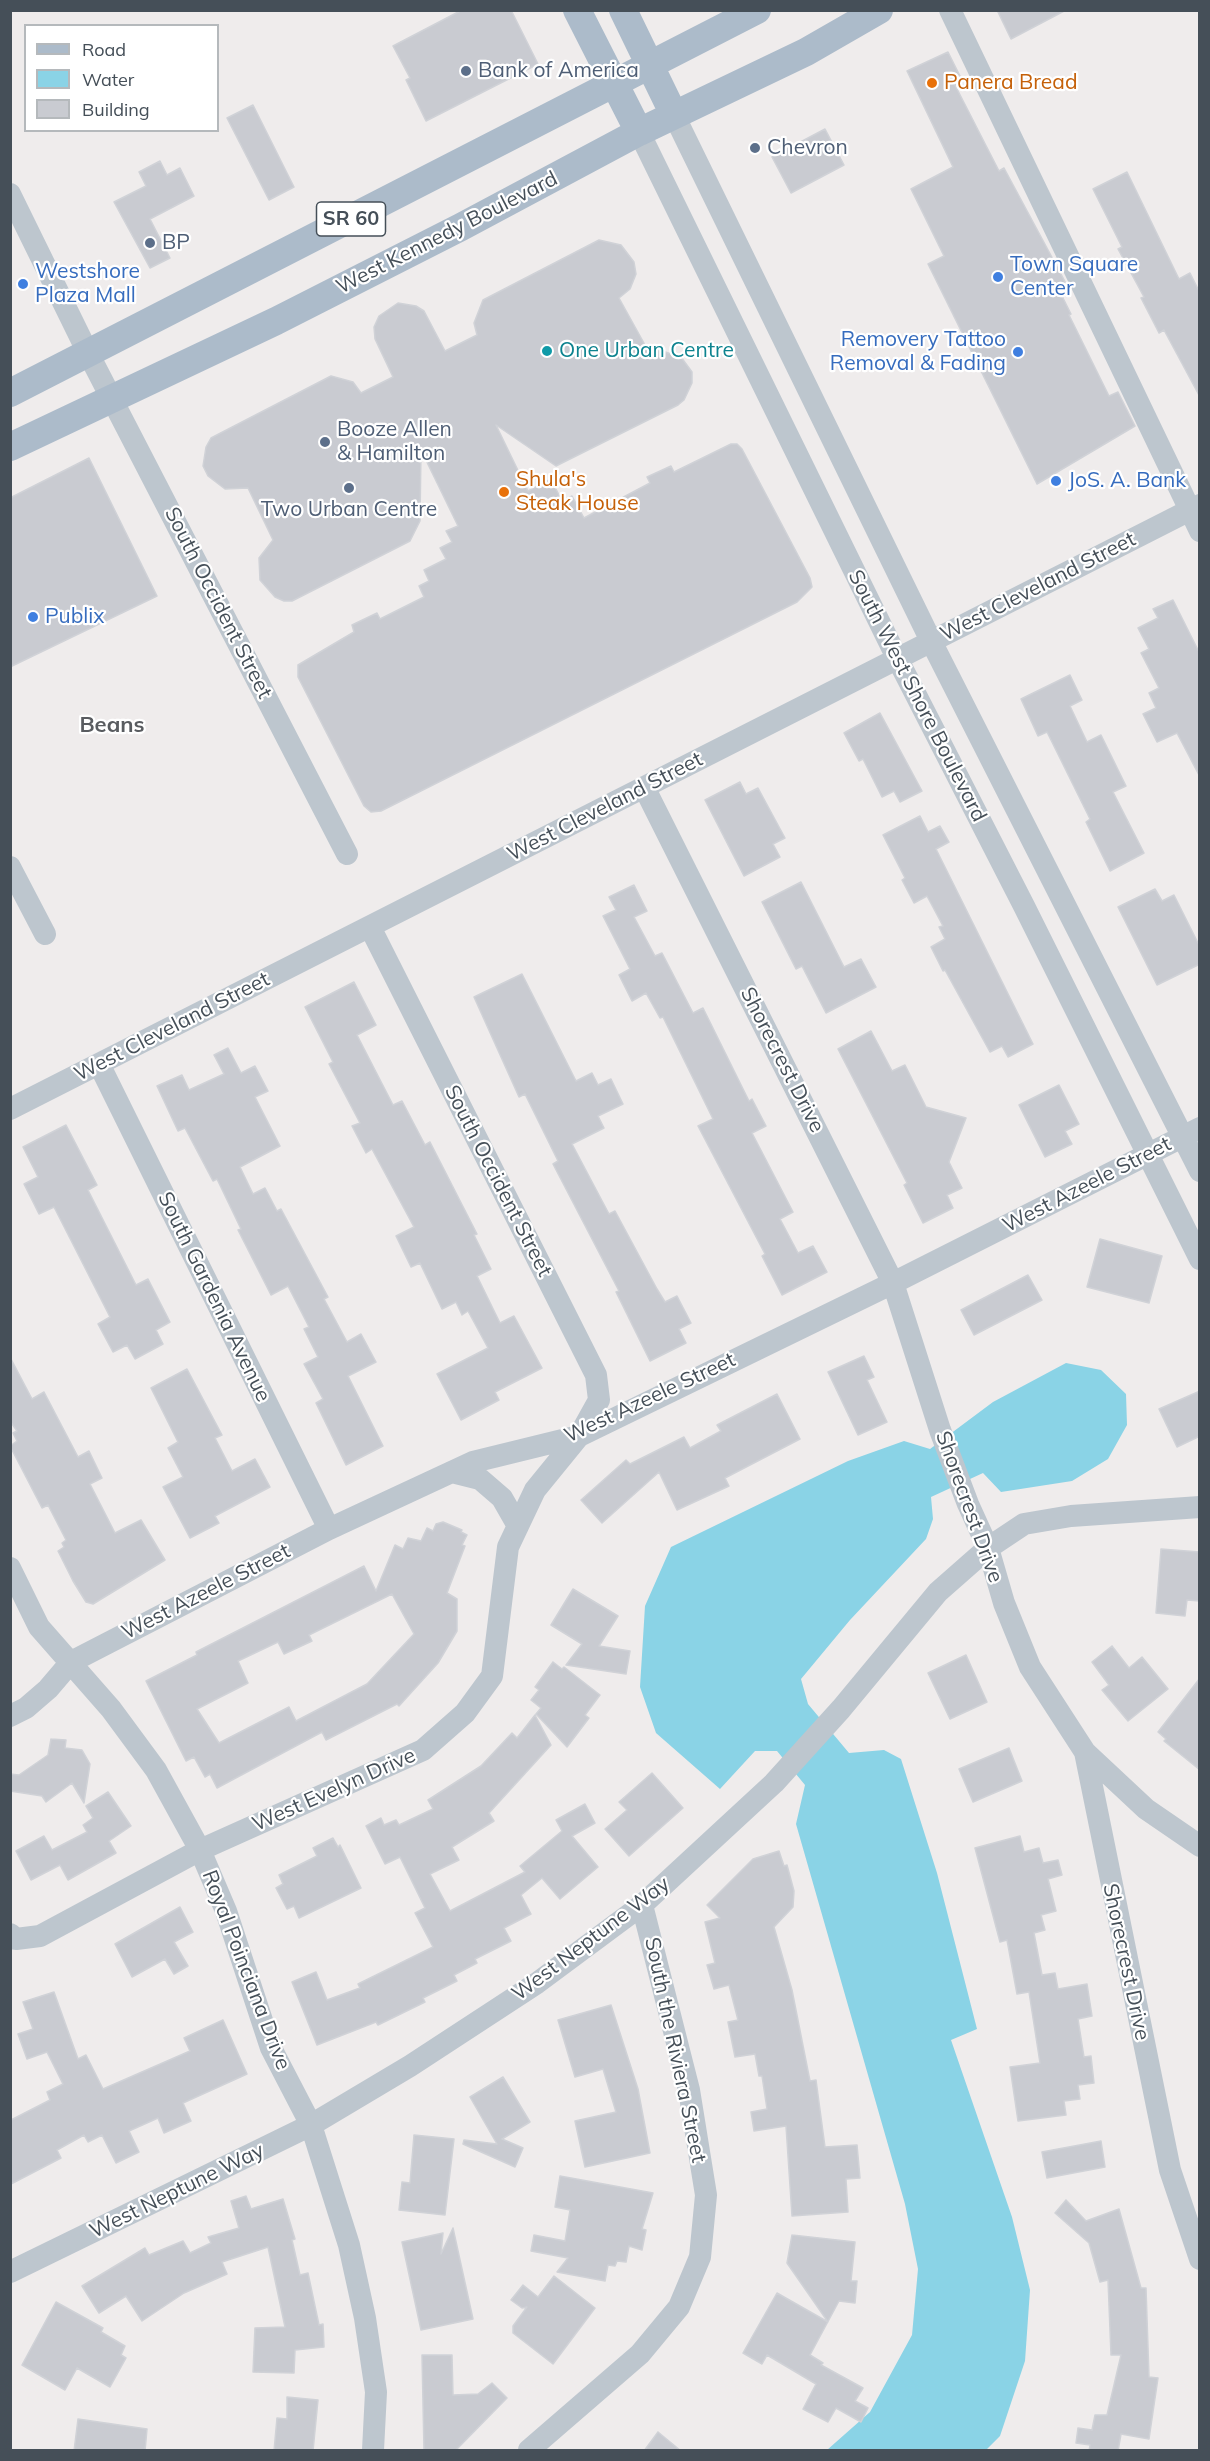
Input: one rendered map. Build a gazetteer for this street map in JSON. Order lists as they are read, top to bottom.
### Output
{
  "streets": {
    "main road": ["SR 60", "West Kennedy Boulevard"],
    "street": [
      "West Cleveland Street",
      "South Occident Street",
      "South West Shore Boulevard",
      "Shorecrest Drive",
      "West Azeele Street",
      "South Gardenia Avenue",
      "West Evelyn Drive",
      "West Neptune Way",
      "Royal Poinciana Drive",
      "South the Riviera Street"
    ]
  },
  "crossings": [
    ["SR 60", "South Occident Street"],
    ["West Kennedy Boulevard", "South Occident Street"],
    ["West Kennedy Boulevard", "South West Shore Boulevard"],
    ["West Cleveland Street", "South Occident Street"],
    ["West Cleveland Street", "South West Shore Boulevard"],
    ["West Cleveland Street", "Shorecrest Drive"],
    ["West Cleveland Street", "South Gardenia Avenue"],
    ["South Occident Street", "West Azeele Street"],
    ["South Occident Street", "West Evelyn Drive"],
    ["South West Shore Boulevard", "West Azeele Street"],
    ["Shorecrest Drive", "West Azeele Street"],
    ["Shorecrest Drive", "West Neptune Way"],
    ["West Azeele Street", "South Gardenia Avenue"],
    ["West Azeele Street", "West Evelyn Drive"],
    ["West Azeele Street", "Royal Poinciana Drive"],
    ["West Evelyn Drive", "Royal Poinciana Drive"],
    ["West Neptune Way", "Royal Poinciana Drive"],
    ["West Neptune Way", "South the Riviera Street"]
  ],
  "districts": ["Beans"],
  "places": [
    "Bank of America",
    "Panera Bread",
    "Chevron",
    "BP",
    "Town Square Center",
    "Westshore Plaza Mall",
    "One Urban Centre",
    "Removery Tattoo Removal & Fading",
    "Booze Allen & Hamilton",
    "JoS. A. Bank",
    "Two Urban Centre",
    "Shula's Steak House",
    "Publix"
  ],
  "legend": ["Road", "Water", "Building"]
}
